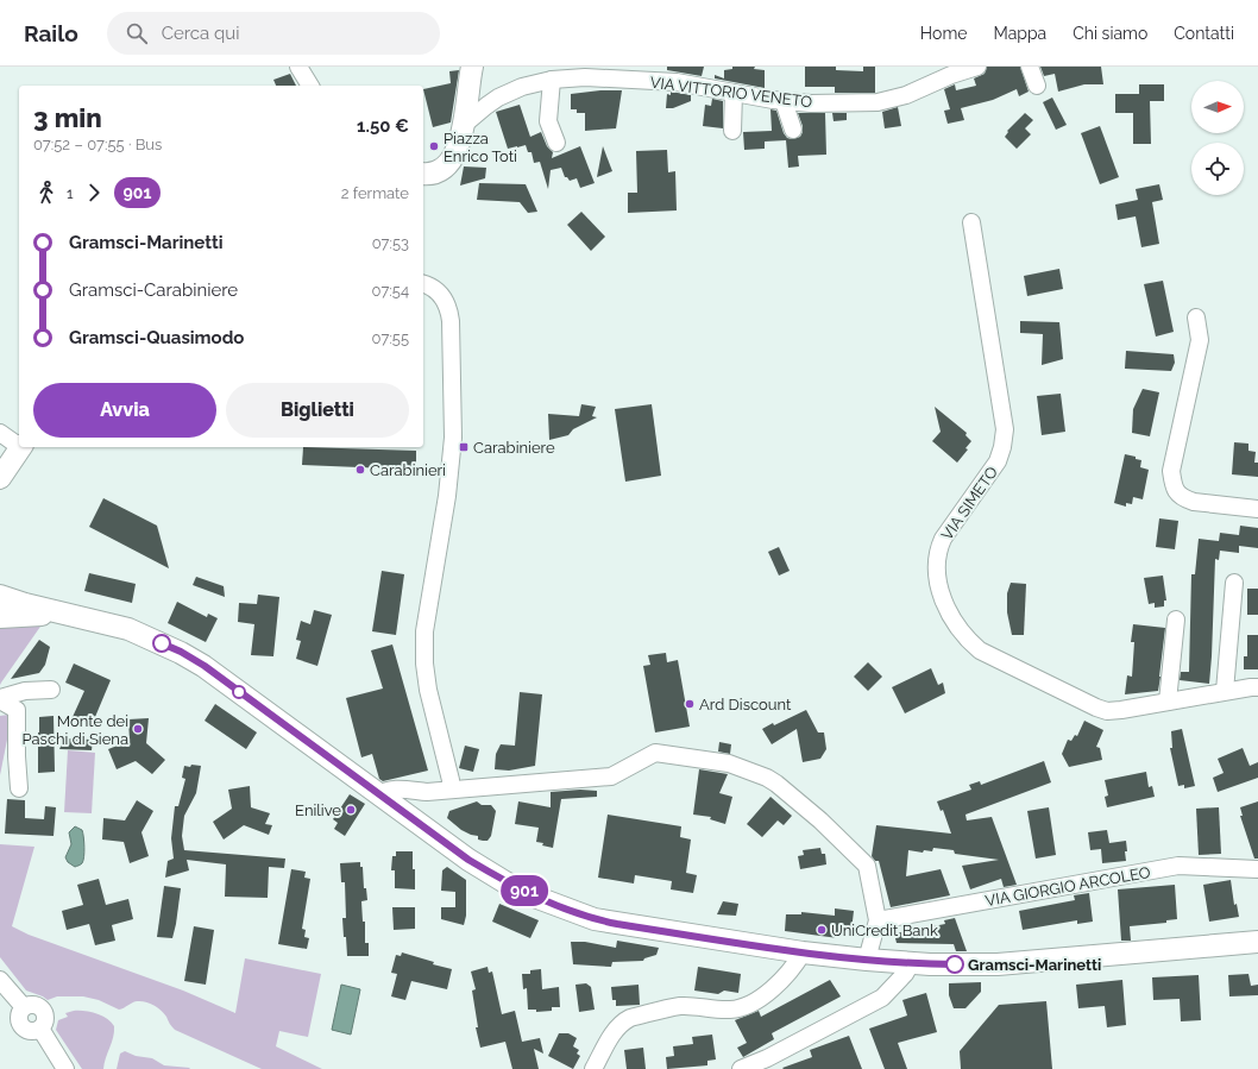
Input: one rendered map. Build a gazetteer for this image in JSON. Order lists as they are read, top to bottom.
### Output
{
  "streets": {
    "street": ["VIA VITTORIO VENETO", "VIA SIMETO", "VIA GIORGIO ARCOLEO"]
  },
  "places": {
    "other": [
      "Piazza Enrico Toti",
      "Carabinieri",
      "Ard Discount",
      "Monte dei Paschi di Siena",
      "Enilive",
      "UniCredit Bank",
      "Gramsci-Marinetti"
    ],
    "transit": ["Carabiniere"]
  },
  "lines": ["bus line 901"],
  "north": "right",
  "page": {
    "header": "Railo",
    "search": "Cerca qui",
    "nav": [
      "Home",
      "Mappa",
      "Chi siamo",
      "Contatti"
    ],
    "on_map": "901",
    "heading": ["3 min", "07:52 – 07:55 · Bus", "1.50 €"],
    "legs": ["1", "901", "2 fermate"],
    "list": [
      {
        "name": "Gramsci-Marinetti",
        "value": "07:53"
      },
      {
        "name": "Gramsci-Carabiniere",
        "value": "07:54"
      },
      {
        "name": "Gramsci-Quasimodo",
        "value": "07:55"
      }
    ],
    "buttons": ["Avvia", "Biglietti"]
  }
}
